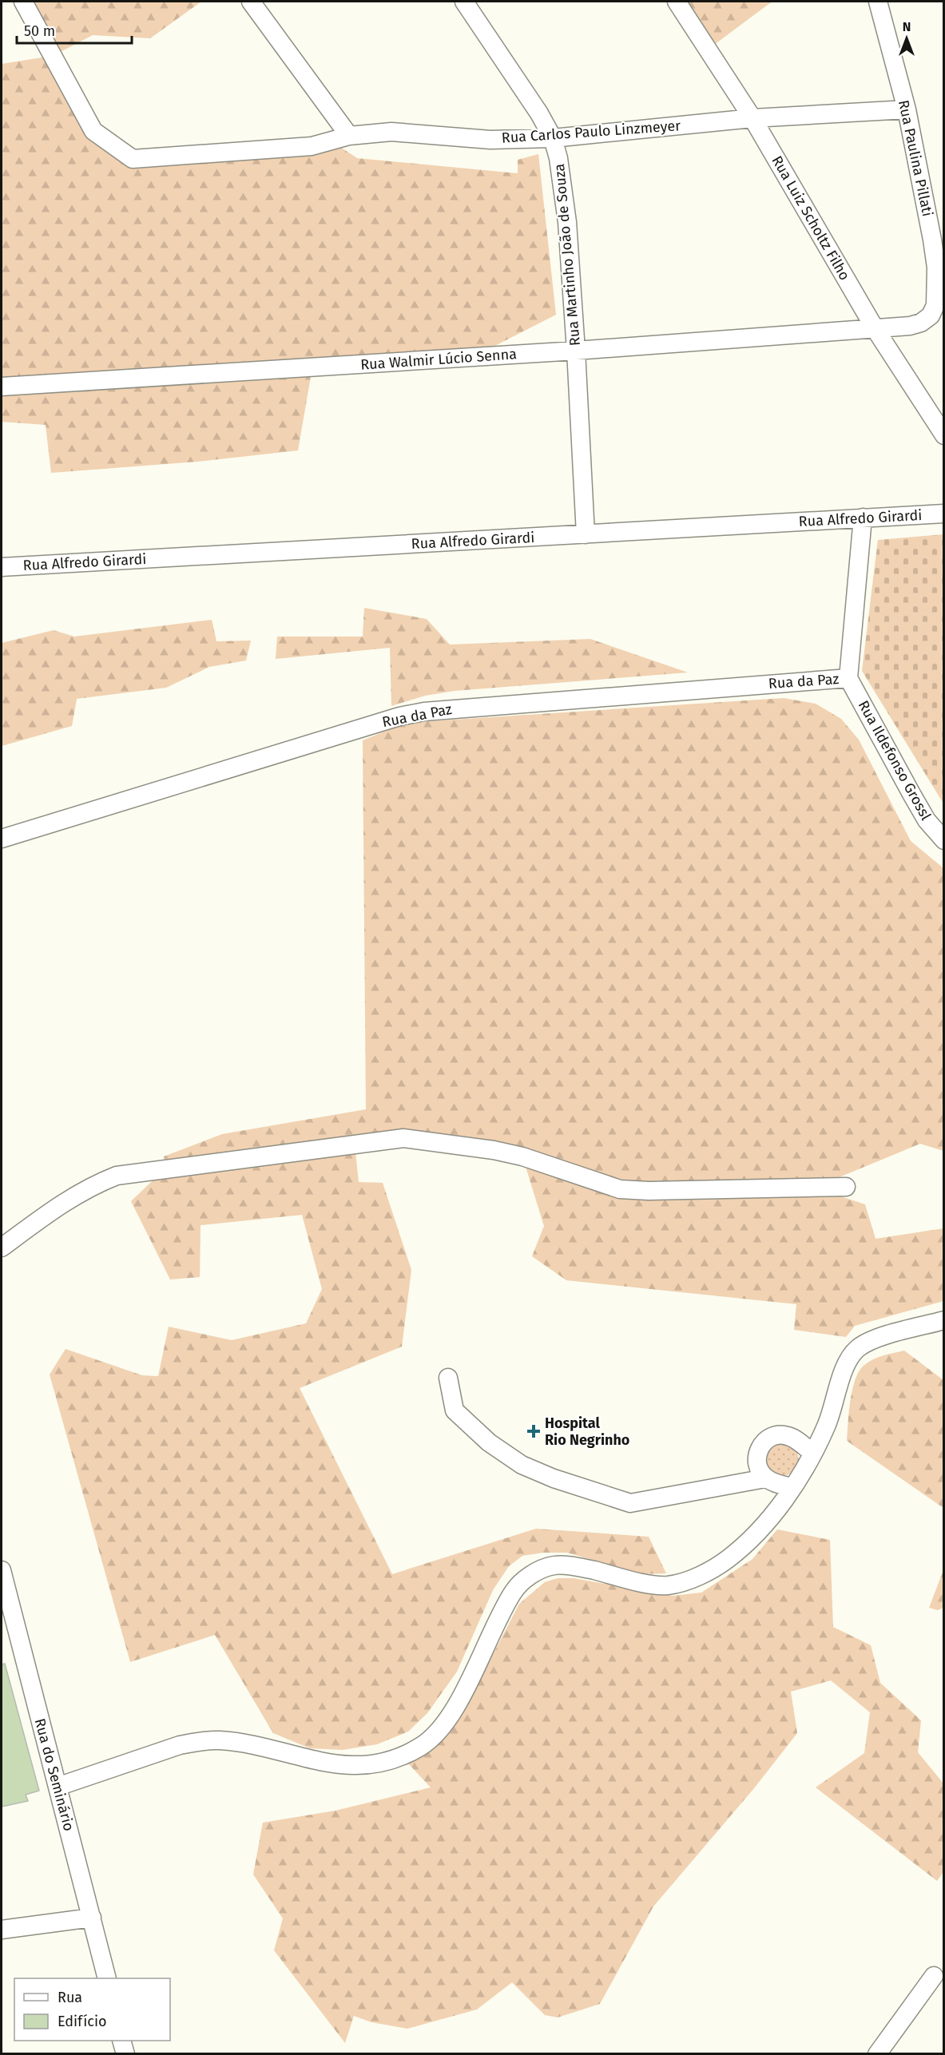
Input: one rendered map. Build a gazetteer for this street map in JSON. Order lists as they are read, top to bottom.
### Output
{
  "streets": {
    "street": [
      "Rua Carlos Paulo Linzmeyer",
      "Rua Paulina Pillati",
      "Rua Luiz Scholtz Filho",
      "Rua Martinho João de Souza",
      "Rua Walmir Lúcio Senna",
      "Rua Alfredo Girardi",
      "Rua da Paz",
      "Rua Ildefonso Grossl",
      "Rua do Seminário"
    ]
  },
  "crossings": [
    ["Rua Carlos Paulo Linzmeyer", "Rua Paulina Pillati"],
    ["Rua Carlos Paulo Linzmeyer", "Rua Luiz Scholtz Filho"],
    ["Rua Carlos Paulo Linzmeyer", "Rua Martinho João de Souza"],
    ["Rua Paulina Pillati", "Rua Luiz Scholtz Filho"],
    ["Rua Paulina Pillati", "Rua Walmir Lúcio Senna"],
    ["Rua Luiz Scholtz Filho", "Rua Walmir Lúcio Senna"],
    ["Rua Martinho João de Souza", "Rua Walmir Lúcio Senna"],
    ["Rua Martinho João de Souza", "Rua Alfredo Girardi"],
    ["Rua da Paz", "Rua Ildefonso Grossl"]
  ],
  "places": {
    "health": ["Hospital Rio Negrinho"]
  },
  "legend": ["Rua", "Edifício"],
  "scale_bar": "50 m",
  "north": "top"
}
